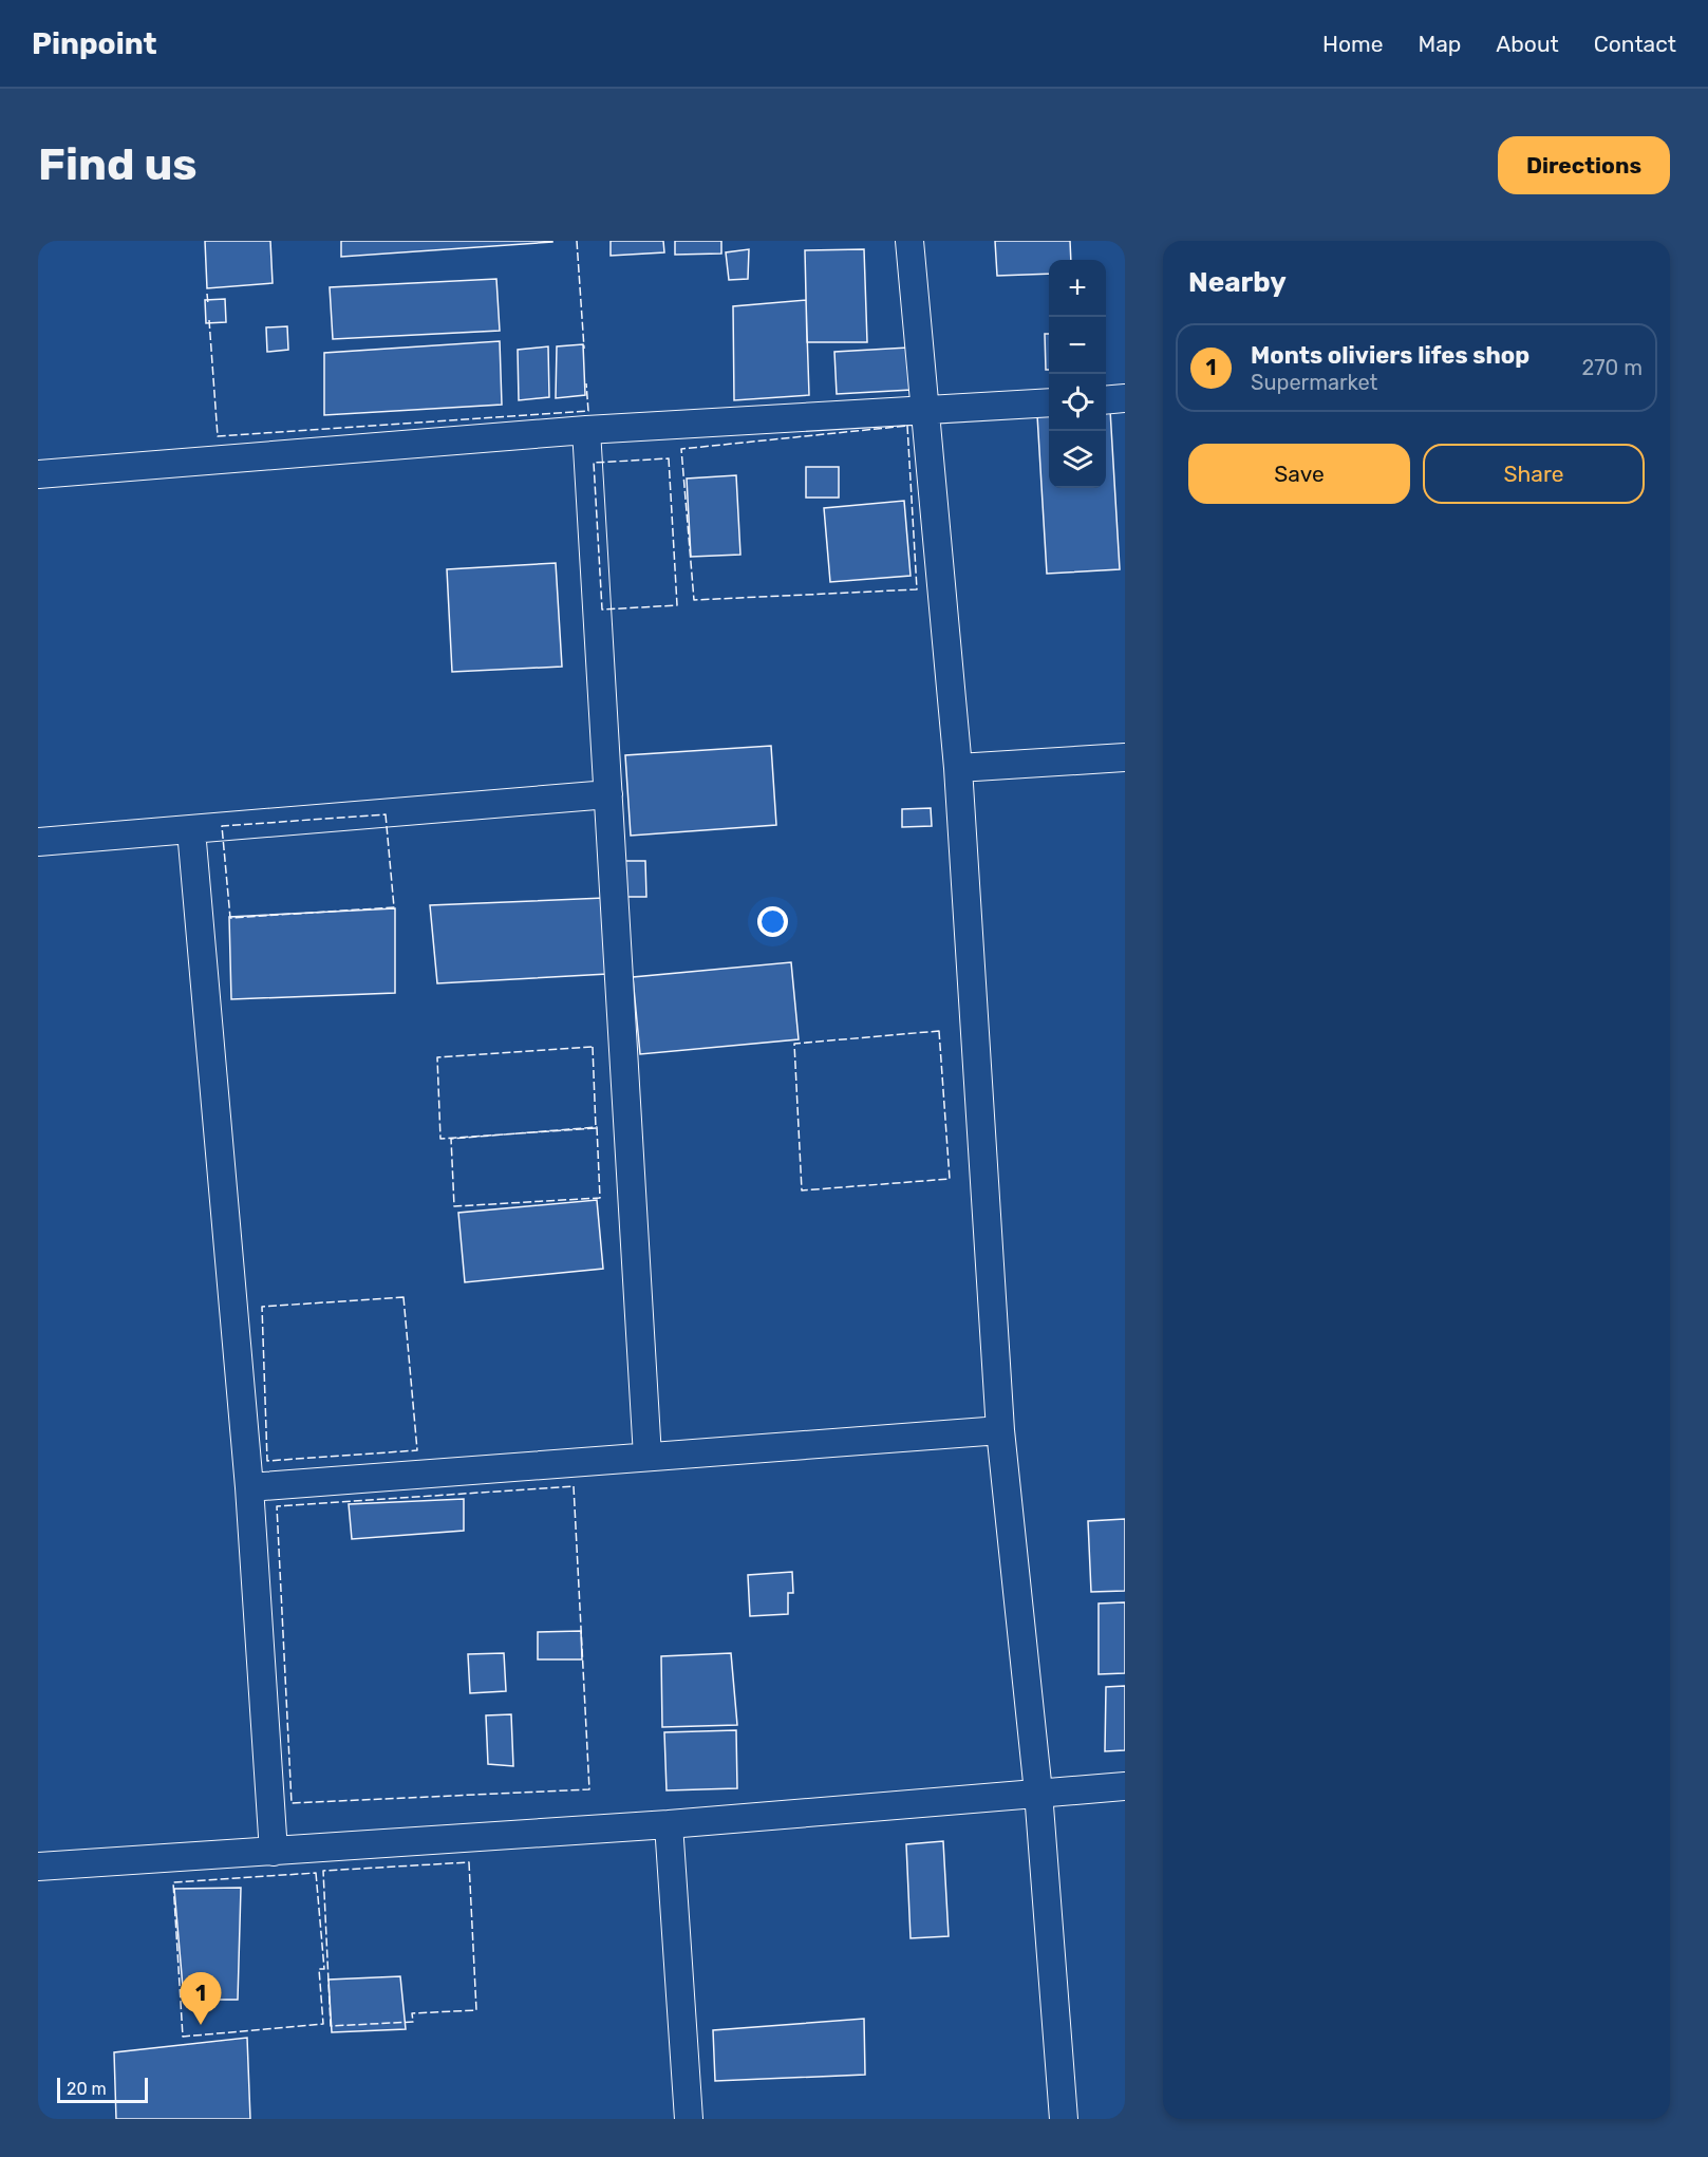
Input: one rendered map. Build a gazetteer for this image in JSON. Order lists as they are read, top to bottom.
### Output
{
  "scale_bar": "20 m",
  "page": {
    "header": "Pinpoint",
    "nav": [
      "Home",
      "Map",
      "About",
      "Contact"
    ],
    "buttons": [
      "Directions",
      ["Save", "Share"]
    ],
    "title": "Find us",
    "heading": "Nearby",
    "map_buttons": ["+", "−"],
    "list": [
      {
        "mark": "1",
        "name": "Monts oliviers lifes shop",
        "note": "Supermarket",
        "value": "270 m"
      }
    ],
    "pins": "1",
    "scale": "20 m"
  }
}
